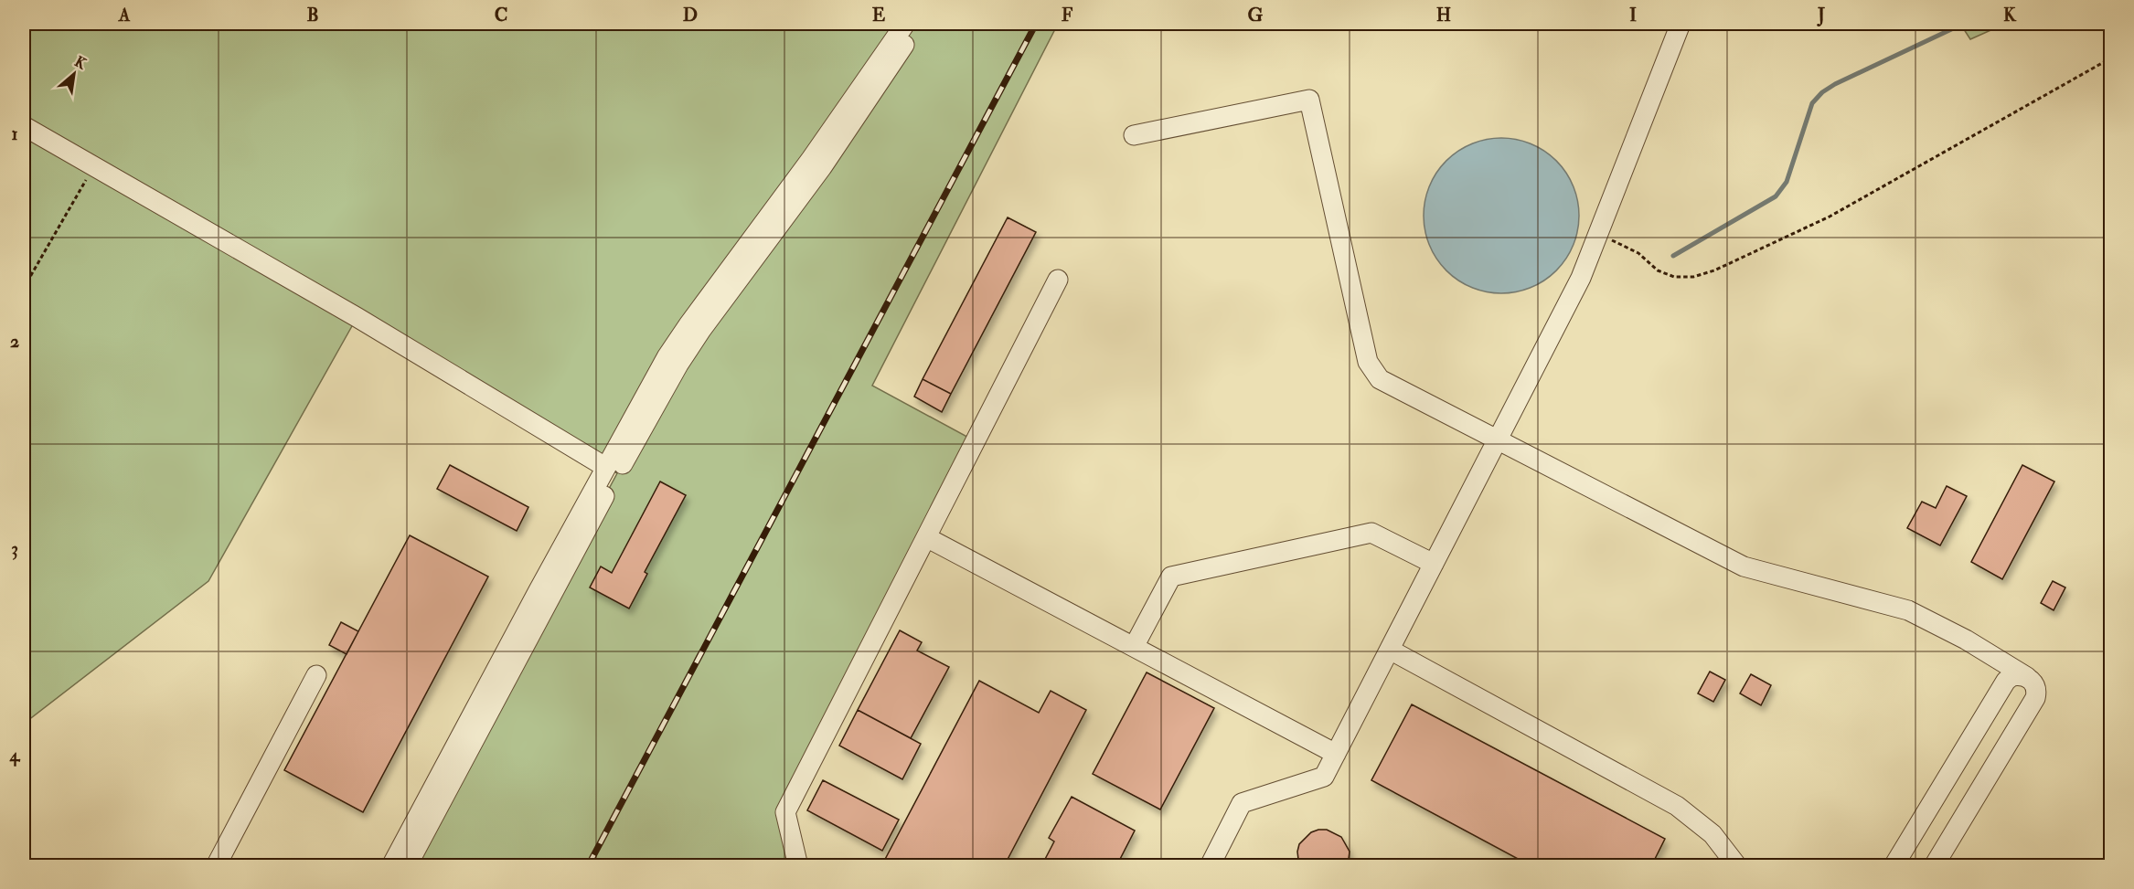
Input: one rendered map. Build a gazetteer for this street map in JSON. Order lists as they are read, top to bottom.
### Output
{
  "north": "top right",
  "grid": {
    "columns": [
      "A",
      "B",
      "C",
      "D",
      "E",
      "F",
      "G",
      "H",
      "I",
      "J",
      "K"
    ],
    "rows": [
      "1",
      "2",
      "3",
      "4"
    ]
  }
}
